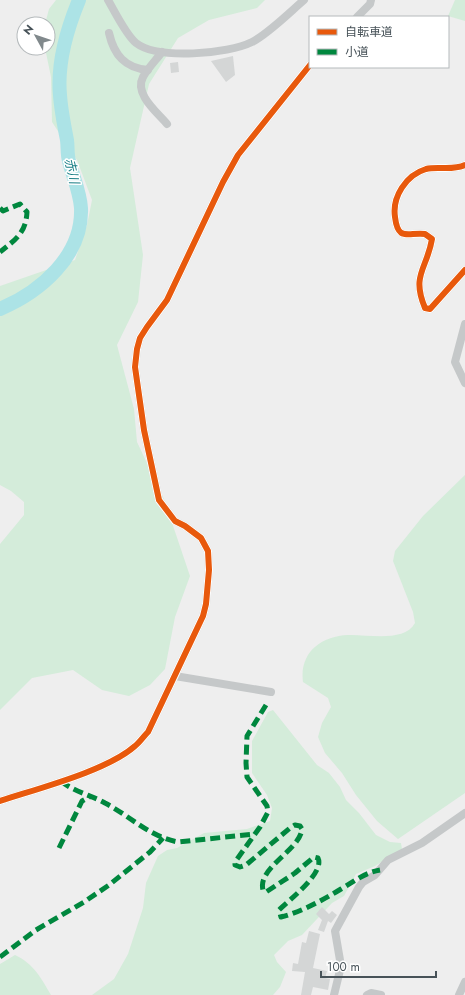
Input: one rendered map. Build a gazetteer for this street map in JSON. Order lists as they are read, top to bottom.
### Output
{
  "water": ["赤川"],
  "legend": ["自転車道", "小道"],
  "scale_bar": "100 m",
  "north": "top left"
}
